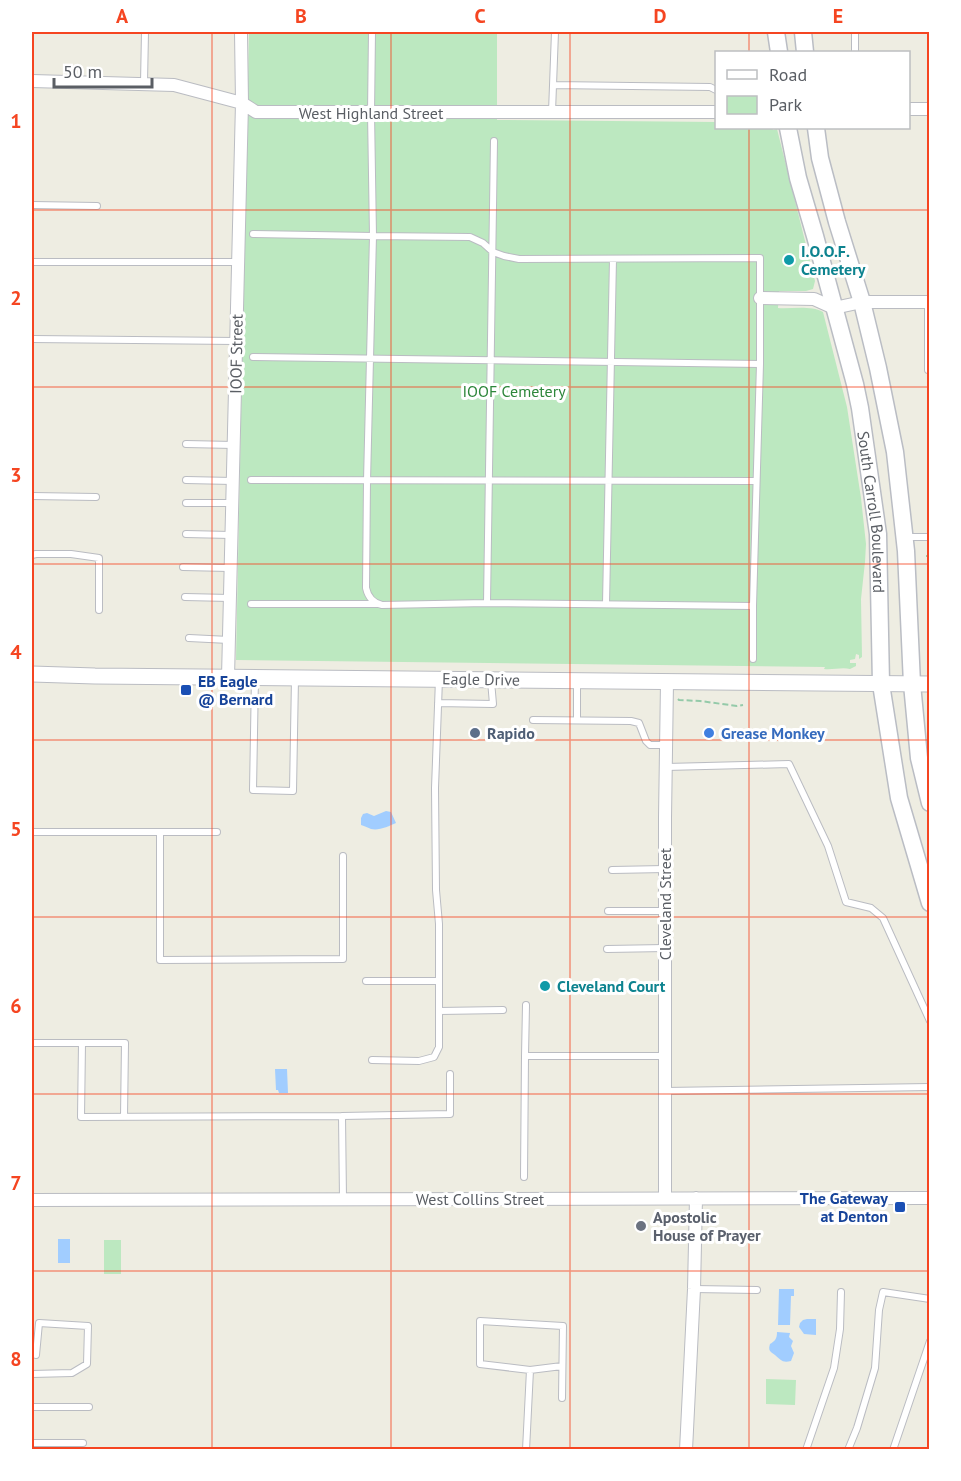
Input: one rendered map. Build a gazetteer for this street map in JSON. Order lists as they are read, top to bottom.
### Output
{
  "streets": {
    "main road": ["South Carroll Boulevard"],
    "street": [
      "West Highland Street",
      "IOOF Street",
      "Eagle Drive",
      "Cleveland Street",
      "West Collins Street"
    ]
  },
  "crossings": [
    ["West Highland Street", "IOOF Street"],
    ["IOOF Street", "Eagle Drive"],
    ["South Carroll Boulevard", "Eagle Drive"],
    ["Eagle Drive", "Cleveland Street"],
    ["Cleveland Street", "West Collins Street"]
  ],
  "parks": ["IOOF Cemetery"],
  "places": {
    "other": [
      "I.O.O.F. Cemetery",
      "Rapido",
      "Grease Monkey",
      "Cleveland Court",
      "Apostolic House of Prayer"
    ],
    "transit": ["EB Eagle @ Bernard", "The Gateway at Denton"]
  },
  "legend": ["Road", "Park"],
  "scale_bar": "50 m",
  "grid": {
    "columns": [
      "A",
      "B",
      "C",
      "D",
      "E"
    ],
    "rows": [
      "1",
      "2",
      "3",
      "4",
      "5",
      "6",
      "7",
      "8"
    ]
  }
}
